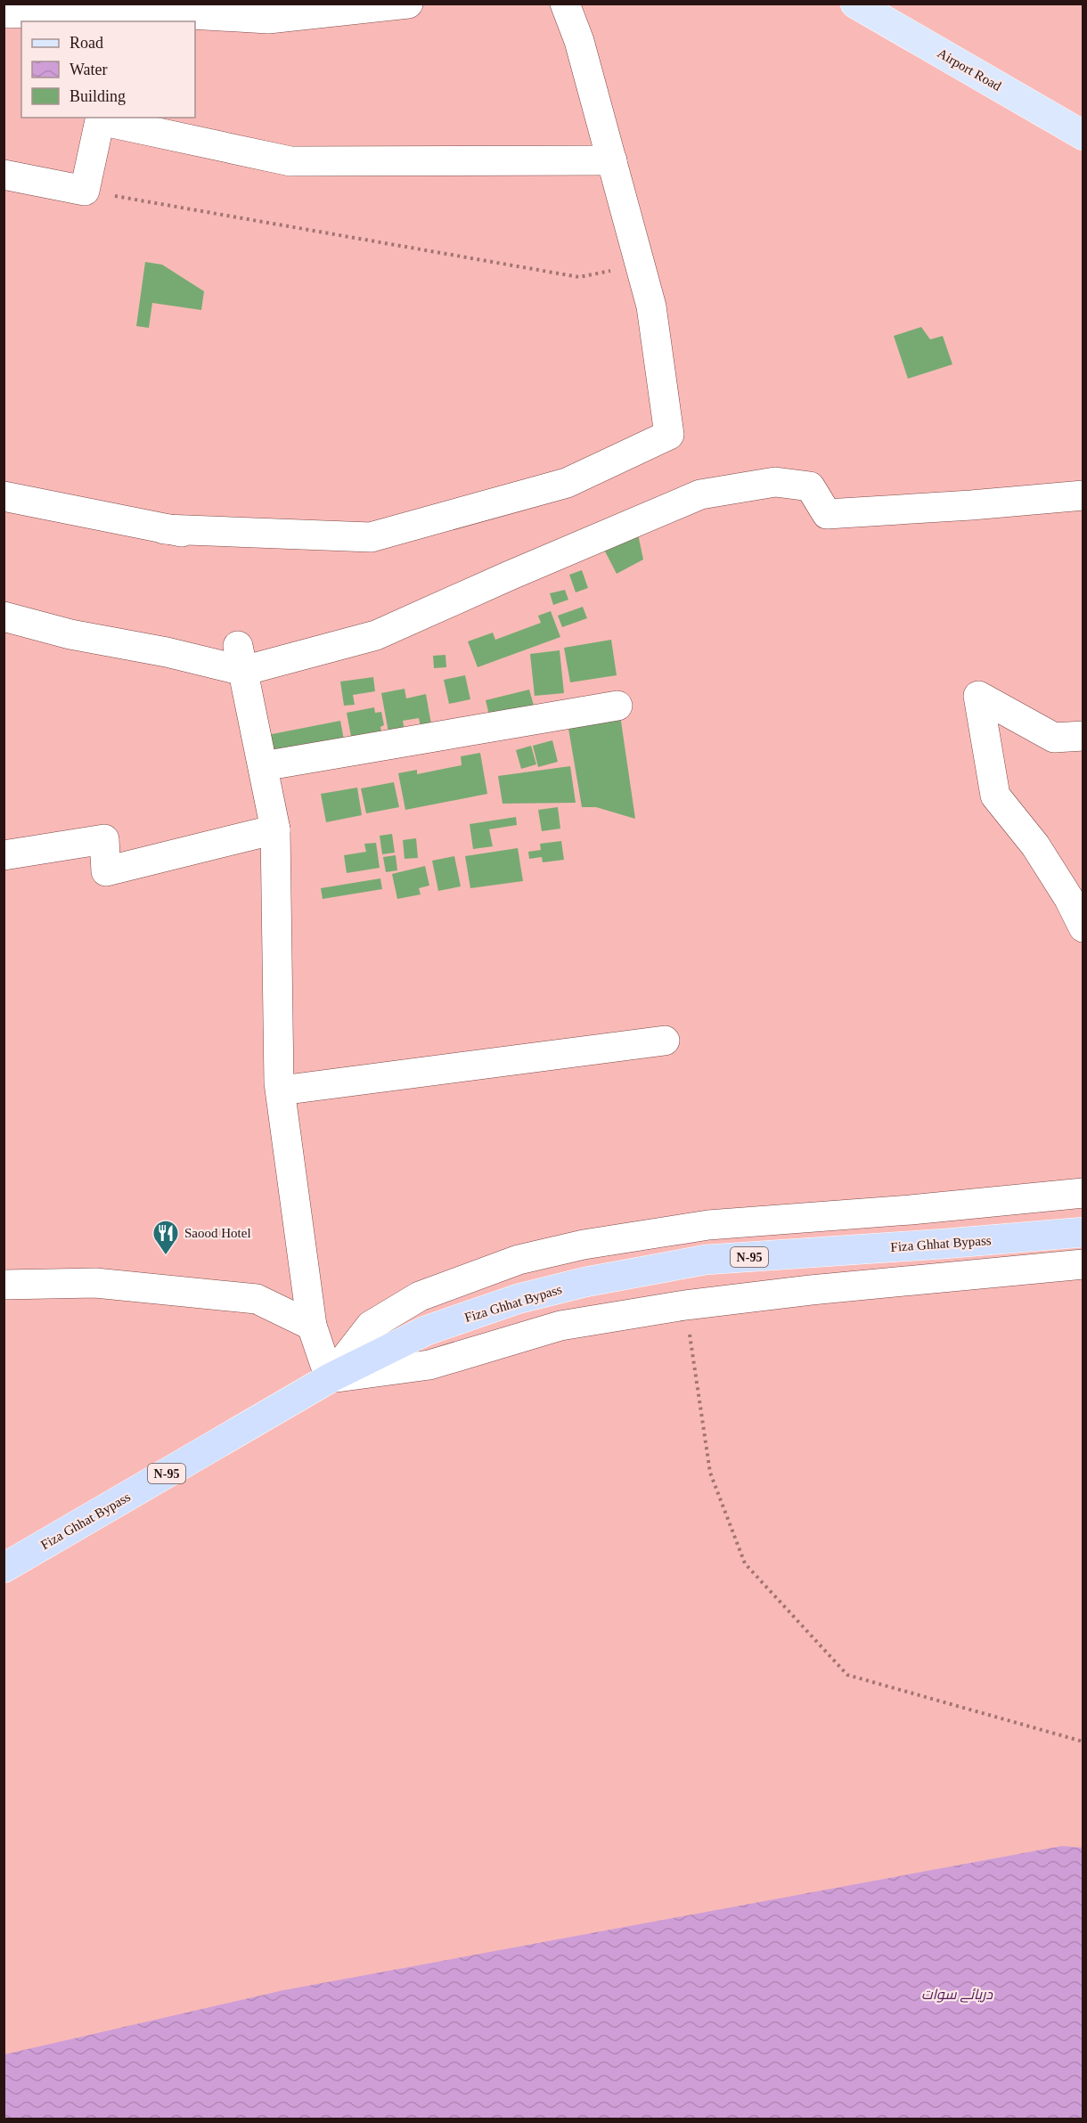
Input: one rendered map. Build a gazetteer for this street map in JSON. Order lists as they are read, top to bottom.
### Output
{
  "streets": {
    "highway": ["Fiza Ghhat Bypass", "N-95"],
    "main road": ["Airport Road"]
  },
  "water": ["دریائے سوات"],
  "places": {
    "restaurant": ["Saood Hotel"]
  },
  "legend": ["Road", "Water", "Building"]
}
